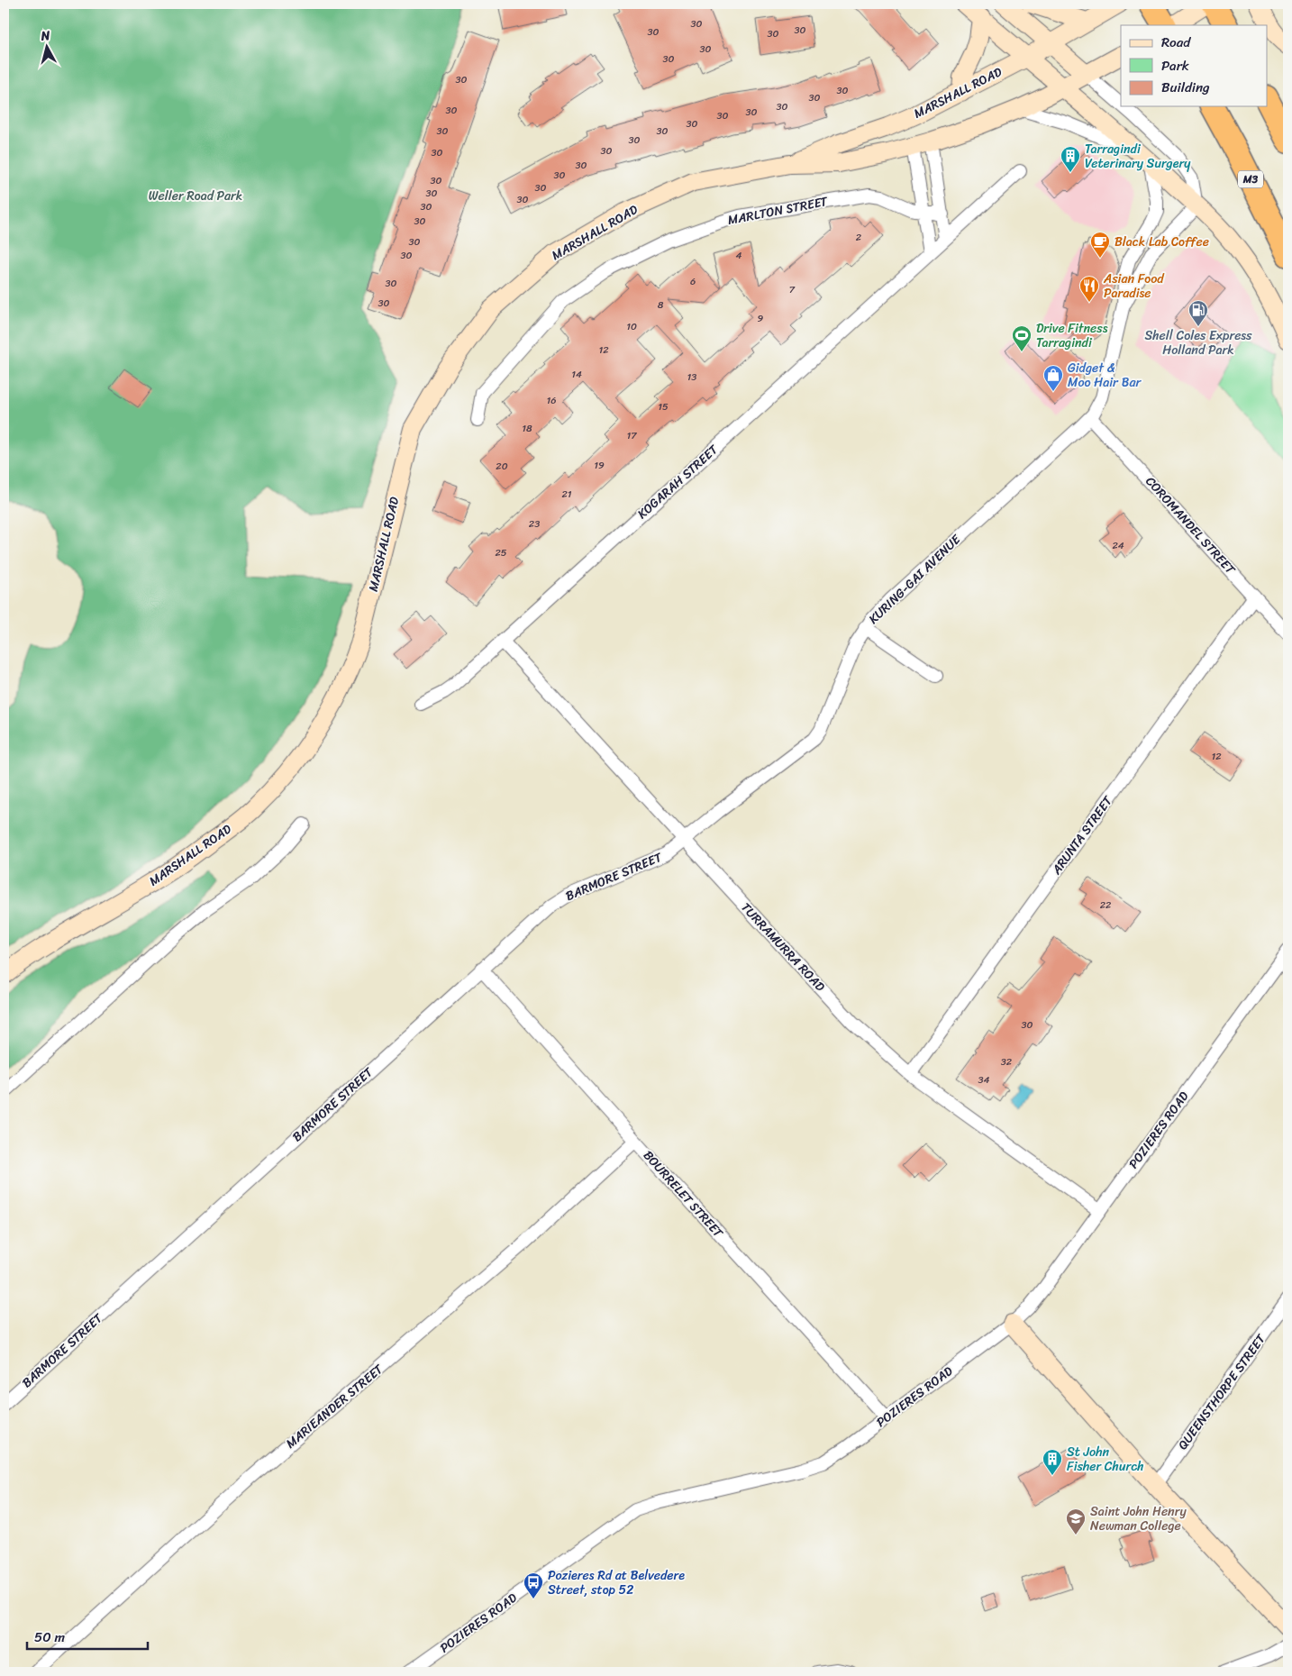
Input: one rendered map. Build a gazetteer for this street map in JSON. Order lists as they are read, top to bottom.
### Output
{
  "streets": {
    "highway": ["M3"],
    "main road": ["MARSHALL ROAD"],
    "street": [
      "MARLTON STREET",
      "KOGARAH STREET",
      "COROMANDEL STREET",
      "KURING-GAI AVENUE",
      "ARUNTA STREET",
      "BARMORE STREET",
      "TURRAMURRA ROAD",
      "POZIERES ROAD",
      "BOURRELET STREET",
      "QUEENSTHORPE STREET",
      "MARIEANDER STREET"
    ]
  },
  "crossings": [
    ["KOGARAH STREET", "TURRAMURRA ROAD"],
    ["COROMANDEL STREET", "KURING-GAI AVENUE"],
    ["COROMANDEL STREET", "ARUNTA STREET"],
    ["KURING-GAI AVENUE", "BARMORE STREET"],
    ["KURING-GAI AVENUE", "TURRAMURRA ROAD"],
    ["ARUNTA STREET", "TURRAMURRA ROAD"],
    ["BARMORE STREET", "TURRAMURRA ROAD"],
    ["BARMORE STREET", "BOURRELET STREET"],
    ["TURRAMURRA ROAD", "POZIERES ROAD"],
    ["POZIERES ROAD", "BOURRELET STREET"],
    ["BOURRELET STREET", "MARIEANDER STREET"]
  ],
  "parks": ["Weller Road Park"],
  "places": {
    "building": ["Tarragindi Veterinary Surgery", "St John Fisher Church"],
    "cafe": ["Black Lab Coffee"],
    "restaurant": ["Asian Food Paradise"],
    "fuel station": ["Shell Coles Express Holland Park"],
    "sports": ["Drive Fitness Tarragindi"],
    "shop": ["Gidget & Moo Hair Bar"],
    "school or university": ["Saint John Henry Newman College"],
    "bus stop": ["Pozieres Rd at Belvedere Street, stop 52"]
  },
  "house_numbers": [
    "30",
    "30",
    "30",
    "30",
    "30",
    "30",
    "30",
    "30",
    "30",
    "30",
    "30",
    "30",
    "30",
    "30",
    "30",
    "30",
    "30",
    "30",
    "30",
    "30",
    "30",
    "30",
    "30",
    "30",
    "30",
    "30",
    "30",
    "2",
    "30",
    "30",
    "4",
    "6",
    "30",
    "7",
    "30",
    "8",
    "9",
    "10",
    "12",
    "14",
    "13",
    "16",
    "15",
    "18",
    "17",
    "19",
    "20",
    "21",
    "23",
    "24",
    "25",
    "12",
    "22",
    "30",
    "32",
    "34"
  ],
  "legend": ["Road", "Park", "Building"],
  "scale_bar": "50 m",
  "north": "top"
}
